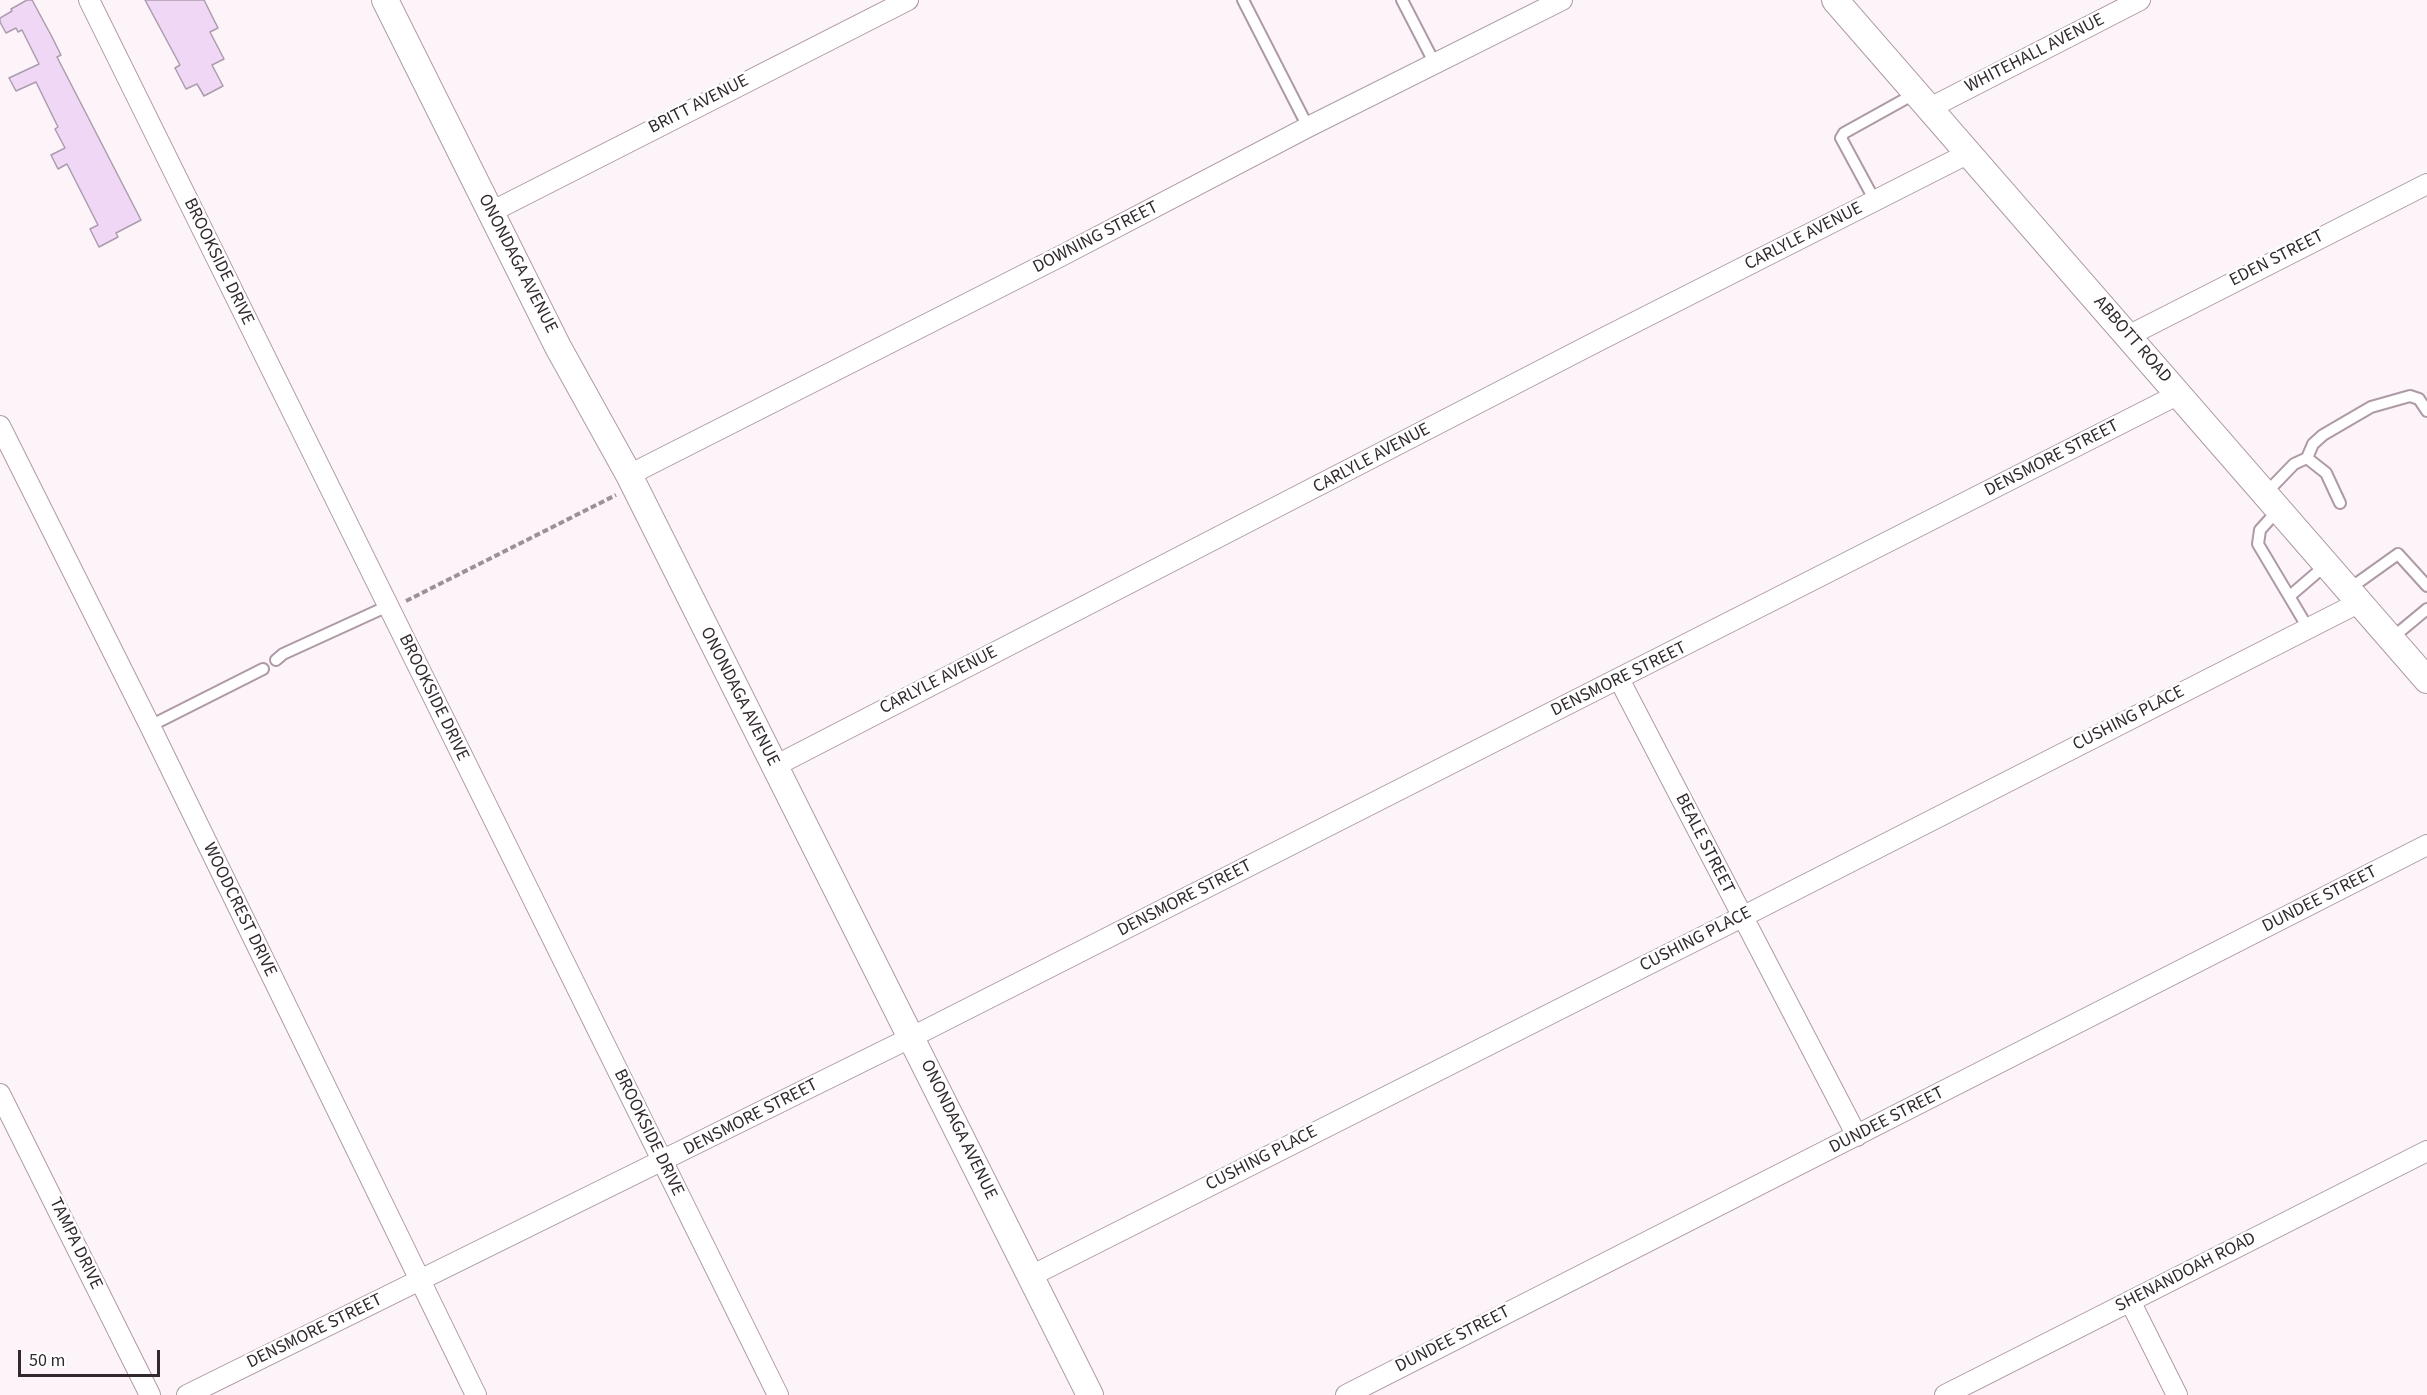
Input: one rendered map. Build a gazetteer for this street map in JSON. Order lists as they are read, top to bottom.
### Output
{
  "streets": {
    "street": [
      "WHITEHALL AVENUE",
      "BRITT AVENUE",
      "CARLYLE AVENUE",
      "DOWNING STREET",
      "EDEN STREET",
      "BROOKSIDE DRIVE",
      "ONONDAGA AVENUE",
      "ABBOTT ROAD",
      "DENSMORE STREET",
      "CUSHING PLACE",
      "BEALE STREET",
      "DUNDEE STREET",
      "WOODCREST DRIVE",
      "TAMPA DRIVE",
      "SHENANDOAH ROAD"
    ]
  },
  "crossings": [
    ["WHITEHALL AVENUE", "ABBOTT ROAD"],
    ["BRITT AVENUE", "ONONDAGA AVENUE"],
    ["CARLYLE AVENUE", "ONONDAGA AVENUE"],
    ["CARLYLE AVENUE", "ABBOTT ROAD"],
    ["DOWNING STREET", "ONONDAGA AVENUE"],
    ["EDEN STREET", "ABBOTT ROAD"],
    ["BROOKSIDE DRIVE", "DENSMORE STREET"],
    ["ONONDAGA AVENUE", "DENSMORE STREET"],
    ["ONONDAGA AVENUE", "CUSHING PLACE"],
    ["ABBOTT ROAD", "DENSMORE STREET"],
    ["ABBOTT ROAD", "CUSHING PLACE"],
    ["DENSMORE STREET", "BEALE STREET"],
    ["DENSMORE STREET", "WOODCREST DRIVE"],
    ["CUSHING PLACE", "BEALE STREET"],
    ["BEALE STREET", "DUNDEE STREET"]
  ],
  "scale_bar": "50 m"
}
